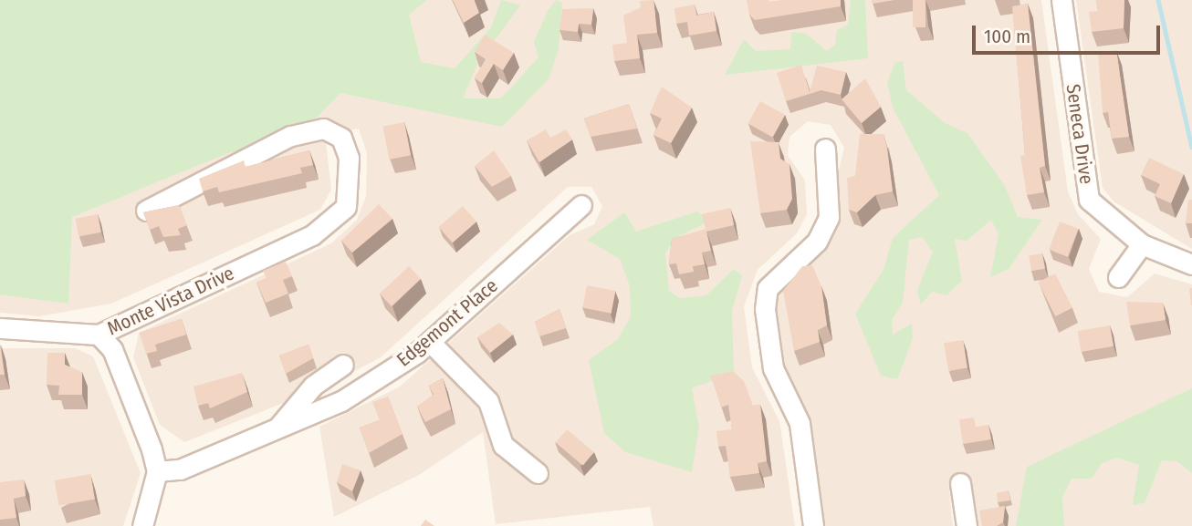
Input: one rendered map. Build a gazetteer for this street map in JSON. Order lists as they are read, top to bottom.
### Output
{
  "streets": {
    "street": ["Seneca Drive", "Monte Vista Drive", "Edgemont Place"]
  },
  "crossings": [
    ["Monte Vista Drive", "Edgemont Place"]
  ],
  "scale_bar": "100 m"
}
